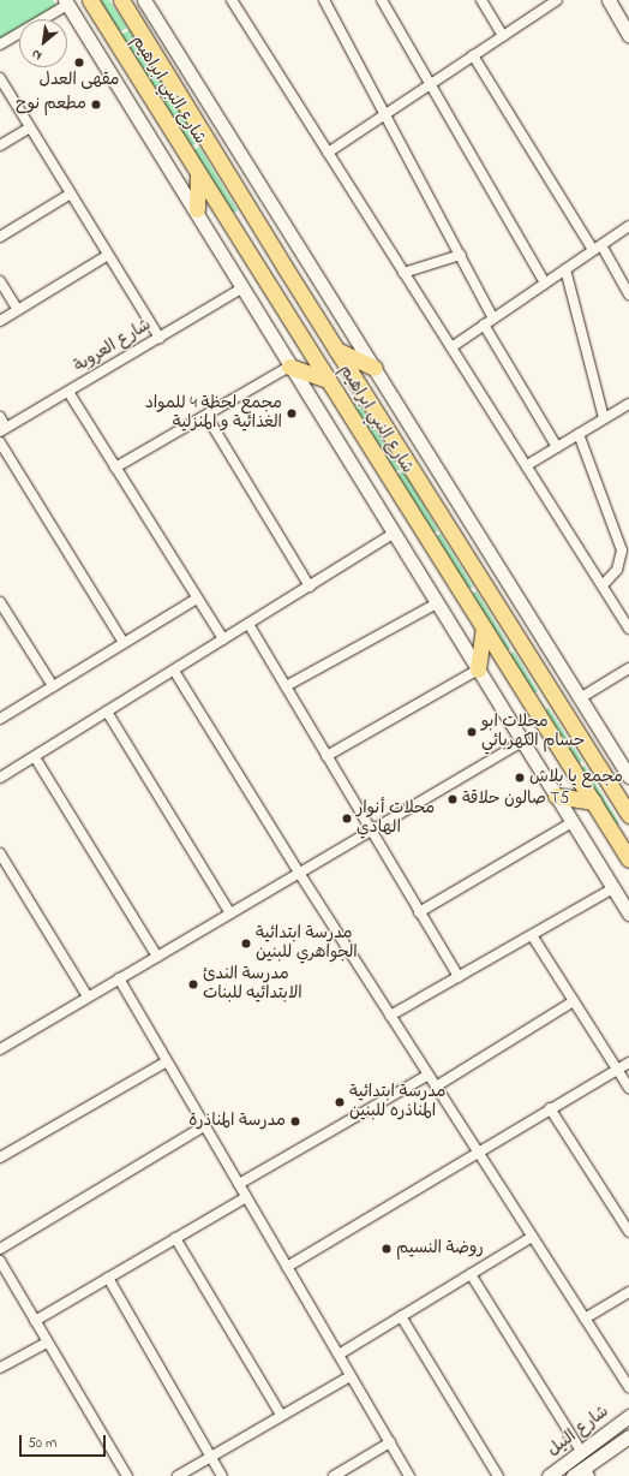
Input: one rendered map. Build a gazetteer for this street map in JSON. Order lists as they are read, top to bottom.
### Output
{
  "streets": {
    "main road": ["شارع النبي ابراهيم"],
    "street": ["شارع العروبة", "شارع النيل"]
  },
  "places": [
    "مقهى العدل",
    "مطعم نوح",
    "مجمع لحظة 4 للمواد الغذائية و المنزلية",
    "محلات ابو حسام الكهربائي",
    "مجمع يا بلاش",
    "صالون حلاقة T5",
    "محلات أنوار الهادي",
    "مدرسة ابتدائية الجواهري للبنين",
    "مدرسة الندئ الابتدائيه للبنات",
    "مدرسة ابتدائية المناذره للبنين",
    "مدرسة المناذرة",
    "روضة النسيم"
  ],
  "scale_bar": "50 m",
  "north": "bottom left"
}
